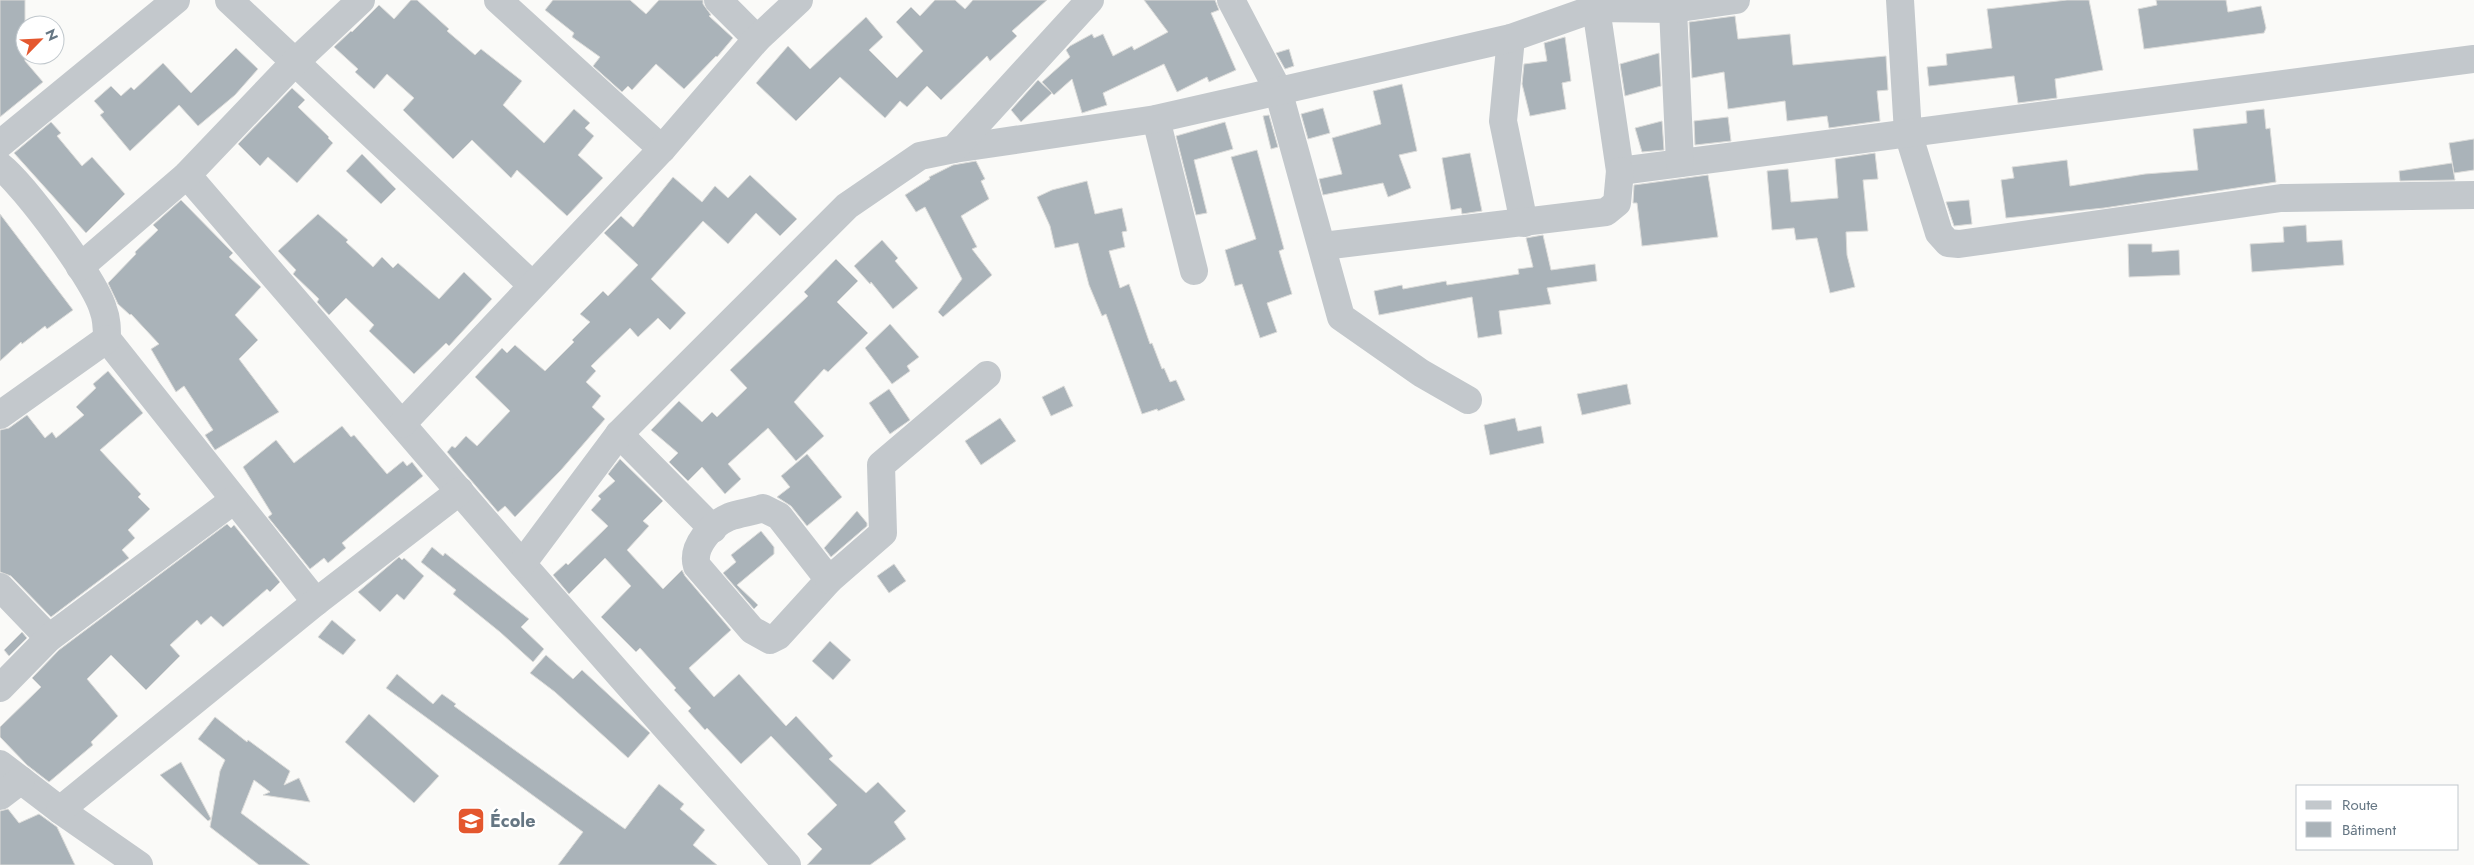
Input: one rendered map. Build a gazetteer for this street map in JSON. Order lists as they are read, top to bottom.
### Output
{
  "places": {
    "school or university": ["École"]
  },
  "legend": ["Route", "Bâtiment"],
  "north": "top right"
}
